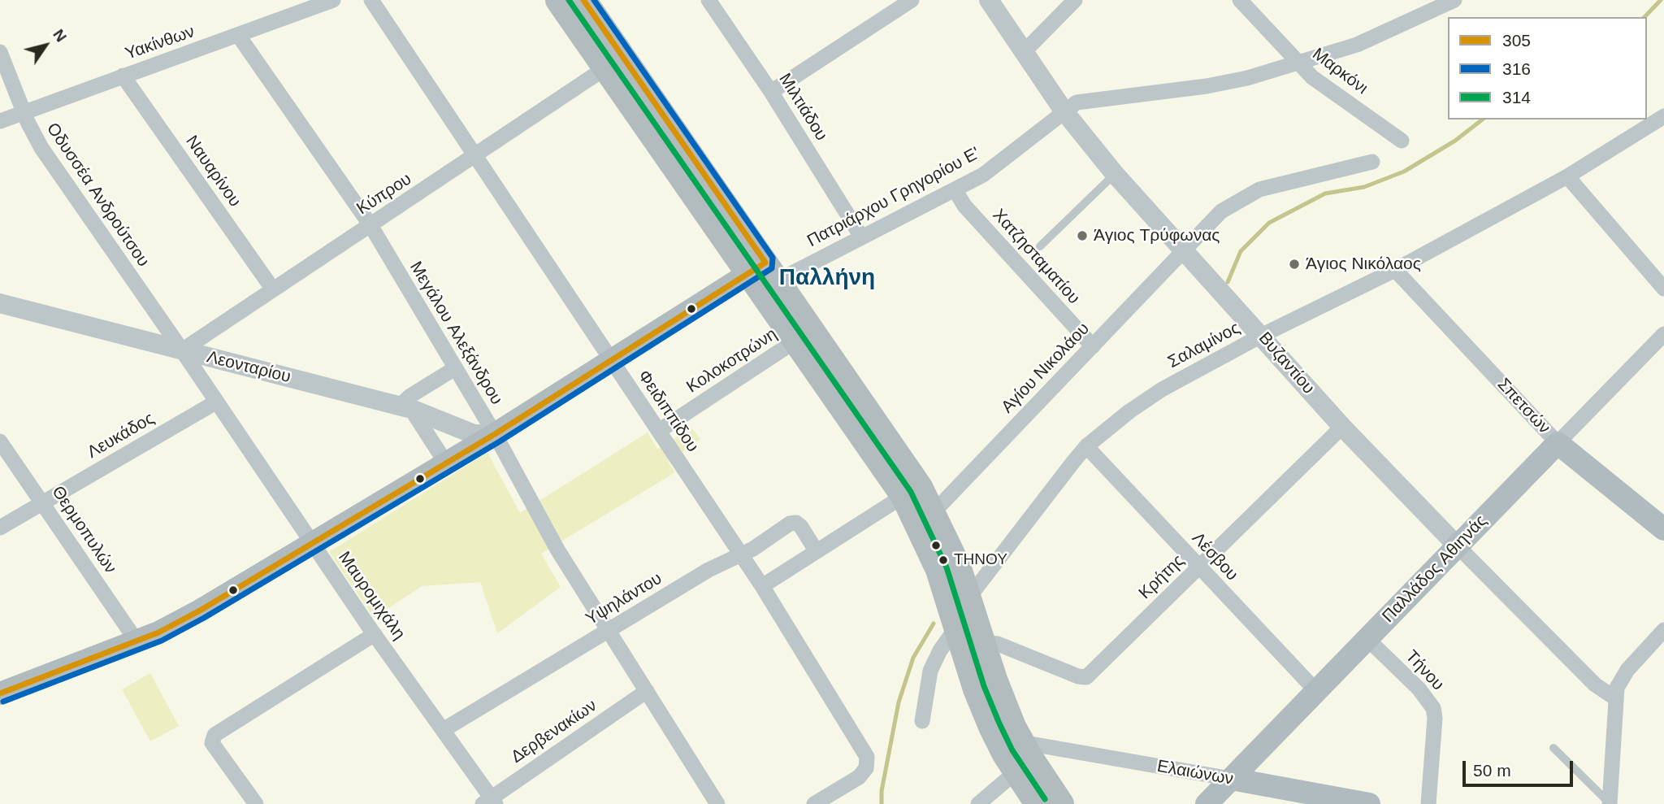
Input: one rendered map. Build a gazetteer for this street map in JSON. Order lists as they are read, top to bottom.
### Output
{
  "streets": {
    "main road": ["Σπετσών", "Παλλάδος Αθιηνάς", "Ελαιώνων"],
    "street": [
      "Υακίνθων",
      "Μαρκόνι",
      "Μιλτιάδου",
      "Ναυαρίνου",
      "Κύπρου",
      "Οδυσσέα Ανδρούτσου",
      "Πατριάρχου Γρηγορίου Ε'",
      "Χατζησταματίου",
      "Μεγάλου Αλεξάνδρου",
      "Σαλαμίνος",
      "Κολοκοτρώνη",
      "Βυζαντίου",
      "Λεονταρίου",
      "Αγίου Νικολάου",
      "Φειδιππίδου",
      "Λευκάδος",
      "Θερμοπυλών",
      "Λέσβου",
      "Κρήτης",
      "Μαυρομιχάλη",
      "Υψηλάντου",
      "Τήνου",
      "Δερβενακίων"
    ]
  },
  "crossings": [
    ["Υακίνθων", "Ναυαρίνου"],
    ["Υακίνθων", "Οδυσσέα Ανδρούτσου"],
    ["Υακίνθων", "Μεγάλου Αλεξάνδρου"],
    ["Μαρκόνι", "Πατριάρχου Γρηγορίου Ε'"],
    ["Μιλτιάδου", "Πατριάρχου Γρηγορίου Ε'"],
    ["Ναυαρίνου", "Κύπρου"],
    ["Κύπρου", "Μεγάλου Αλεξάνδρου"],
    ["Κύπρου", "Λεονταρίου"],
    ["Κύπρου", "Φειδιππίδου"],
    ["Κύπρου", "Μαυρομιχάλη"],
    ["Οδυσσέα Ανδρούτσου", "Λεονταρίου"],
    ["Πατριάρχου Γρηγορίου Ε'", "Χατζησταματίου"],
    ["Πατριάρχου Γρηγορίου Ε'", "Βυζαντίου"],
    ["Χατζησταματίου", "Αγίου Νικολάου"],
    ["Μεγάλου Αλεξάνδρου", "Λεονταρίου"],
    ["Μεγάλου Αλεξάνδρου", "Υψηλάντου"],
    ["Μεγάλου Αλεξάνδρου", "Δερβενακίων"],
    ["Σαλαμίνος", "Βυζαντίου"],
    ["Σαλαμίνος", "Σπετσών"],
    ["Σαλαμίνος", "Λέσβου"],
    ["Κολοκοτρώνη", "Φειδιππίδου"],
    ["Βυζαντίου", "Αγίου Νικολάου"],
    ["Βυζαντίου", "Παλλάδος Αθιηνάς"],
    ["Βυζαντίου", "Κρήτης"],
    ["Λεονταρίου", "Μαυρομιχάλη"],
    ["Σπετσών", "Παλλάδος Αθιηνάς"],
    ["Φειδιππίδου", "Υψηλάντου"],
    ["Λευκάδος", "Θερμοπυλών"],
    ["Λευκάδος", "Μαυρομιχάλη"],
    ["Λέσβου", "Παλλάδος Αθιηνάς"],
    ["Λέσβου", "Κρήτης"],
    ["Παλλάδος Αθιηνάς", "Τήνου"],
    ["Παλλάδος Αθιηνάς", "Ελαιώνων"],
    ["Μαυρομιχάλη", "Υψηλάντου"],
    ["Μαυρομιχάλη", "Δερβενακίων"]
  ],
  "districts": ["Παλλήνη"],
  "places": ["Άγιος Τρύφωνας", "Άγιος Νικόλαος", "ΤΗΝΟΥ"],
  "lines": ["transit line 305", "transit line 316", "transit line 314"],
  "legend": ["305", "316", "314"],
  "scale_bar": "50 m",
  "north": "top right"
}
